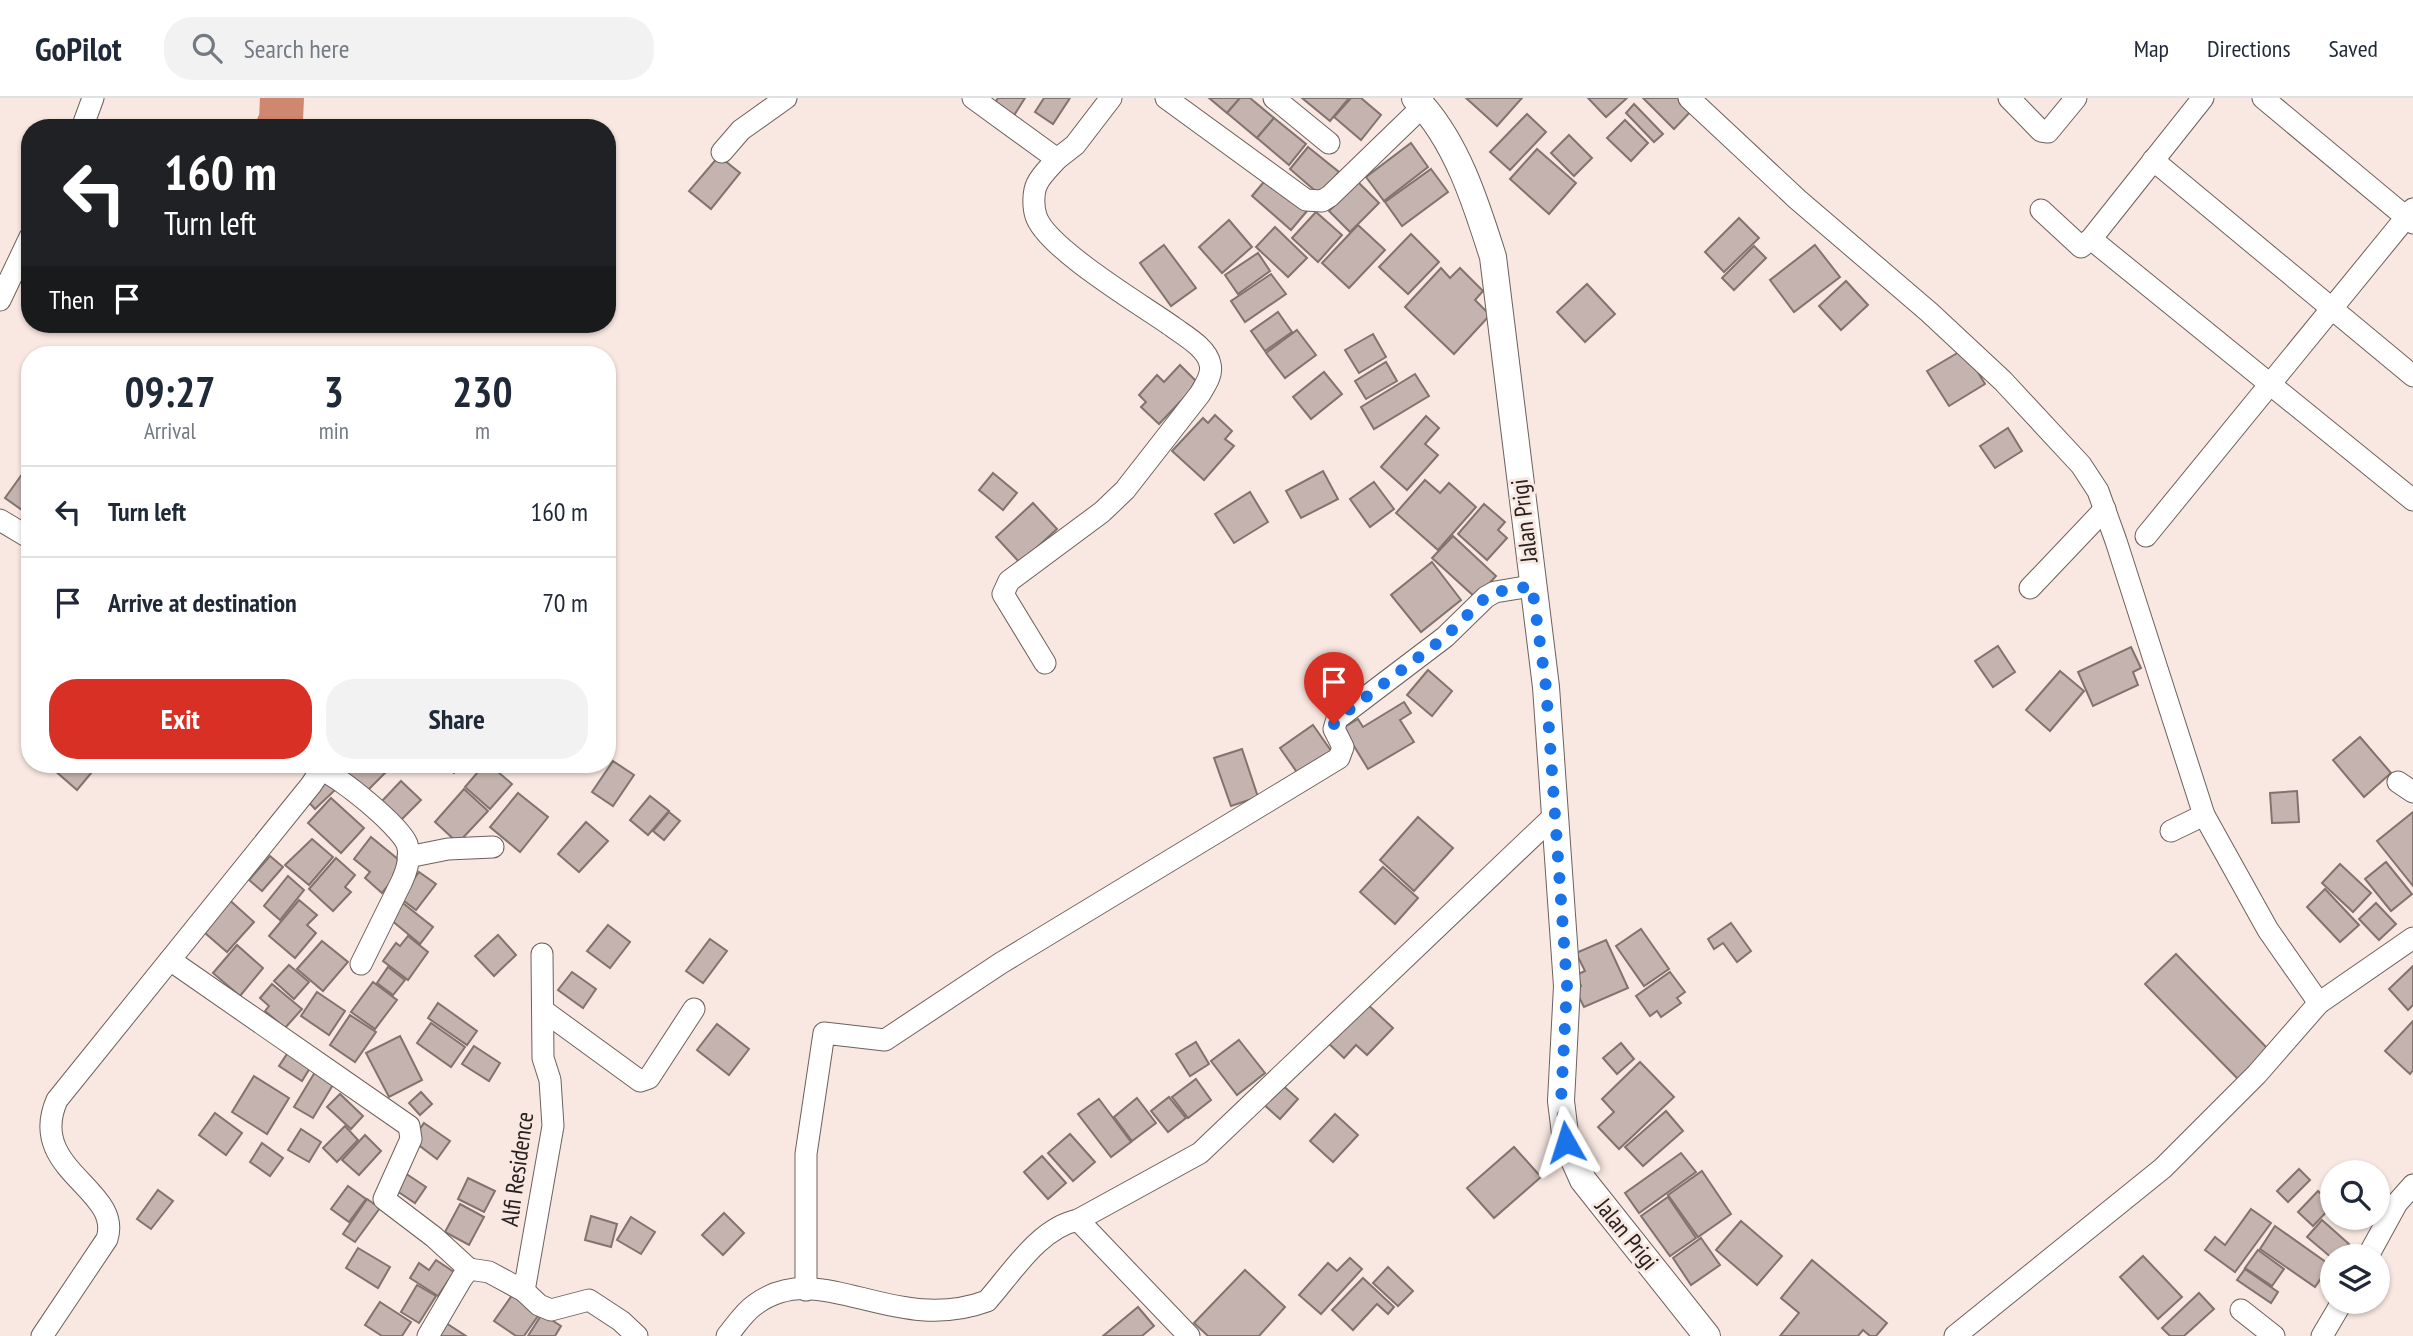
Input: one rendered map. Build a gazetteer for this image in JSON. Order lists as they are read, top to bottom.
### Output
{
  "streets": {
    "street": ["Jalan Prigi", "Alfi Residence"]
  },
  "page": {
    "header": "GoPilot",
    "search": "Search here",
    "nav": ["Map", "Directions", "Saved"],
    "turn": ["160 m", "Turn left"],
    "then": "Then",
    "eta": [
      "09:27",
      "Arrival",
      "3",
      "min",
      "230",
      "m"
    ],
    "list": [
      {
        "name": "Turn left",
        "value": "160 m"
      },
      {
        "name": "Arrive at destination",
        "value": "70 m"
      }
    ],
    "buttons": ["Exit", "Share"]
  }
}
